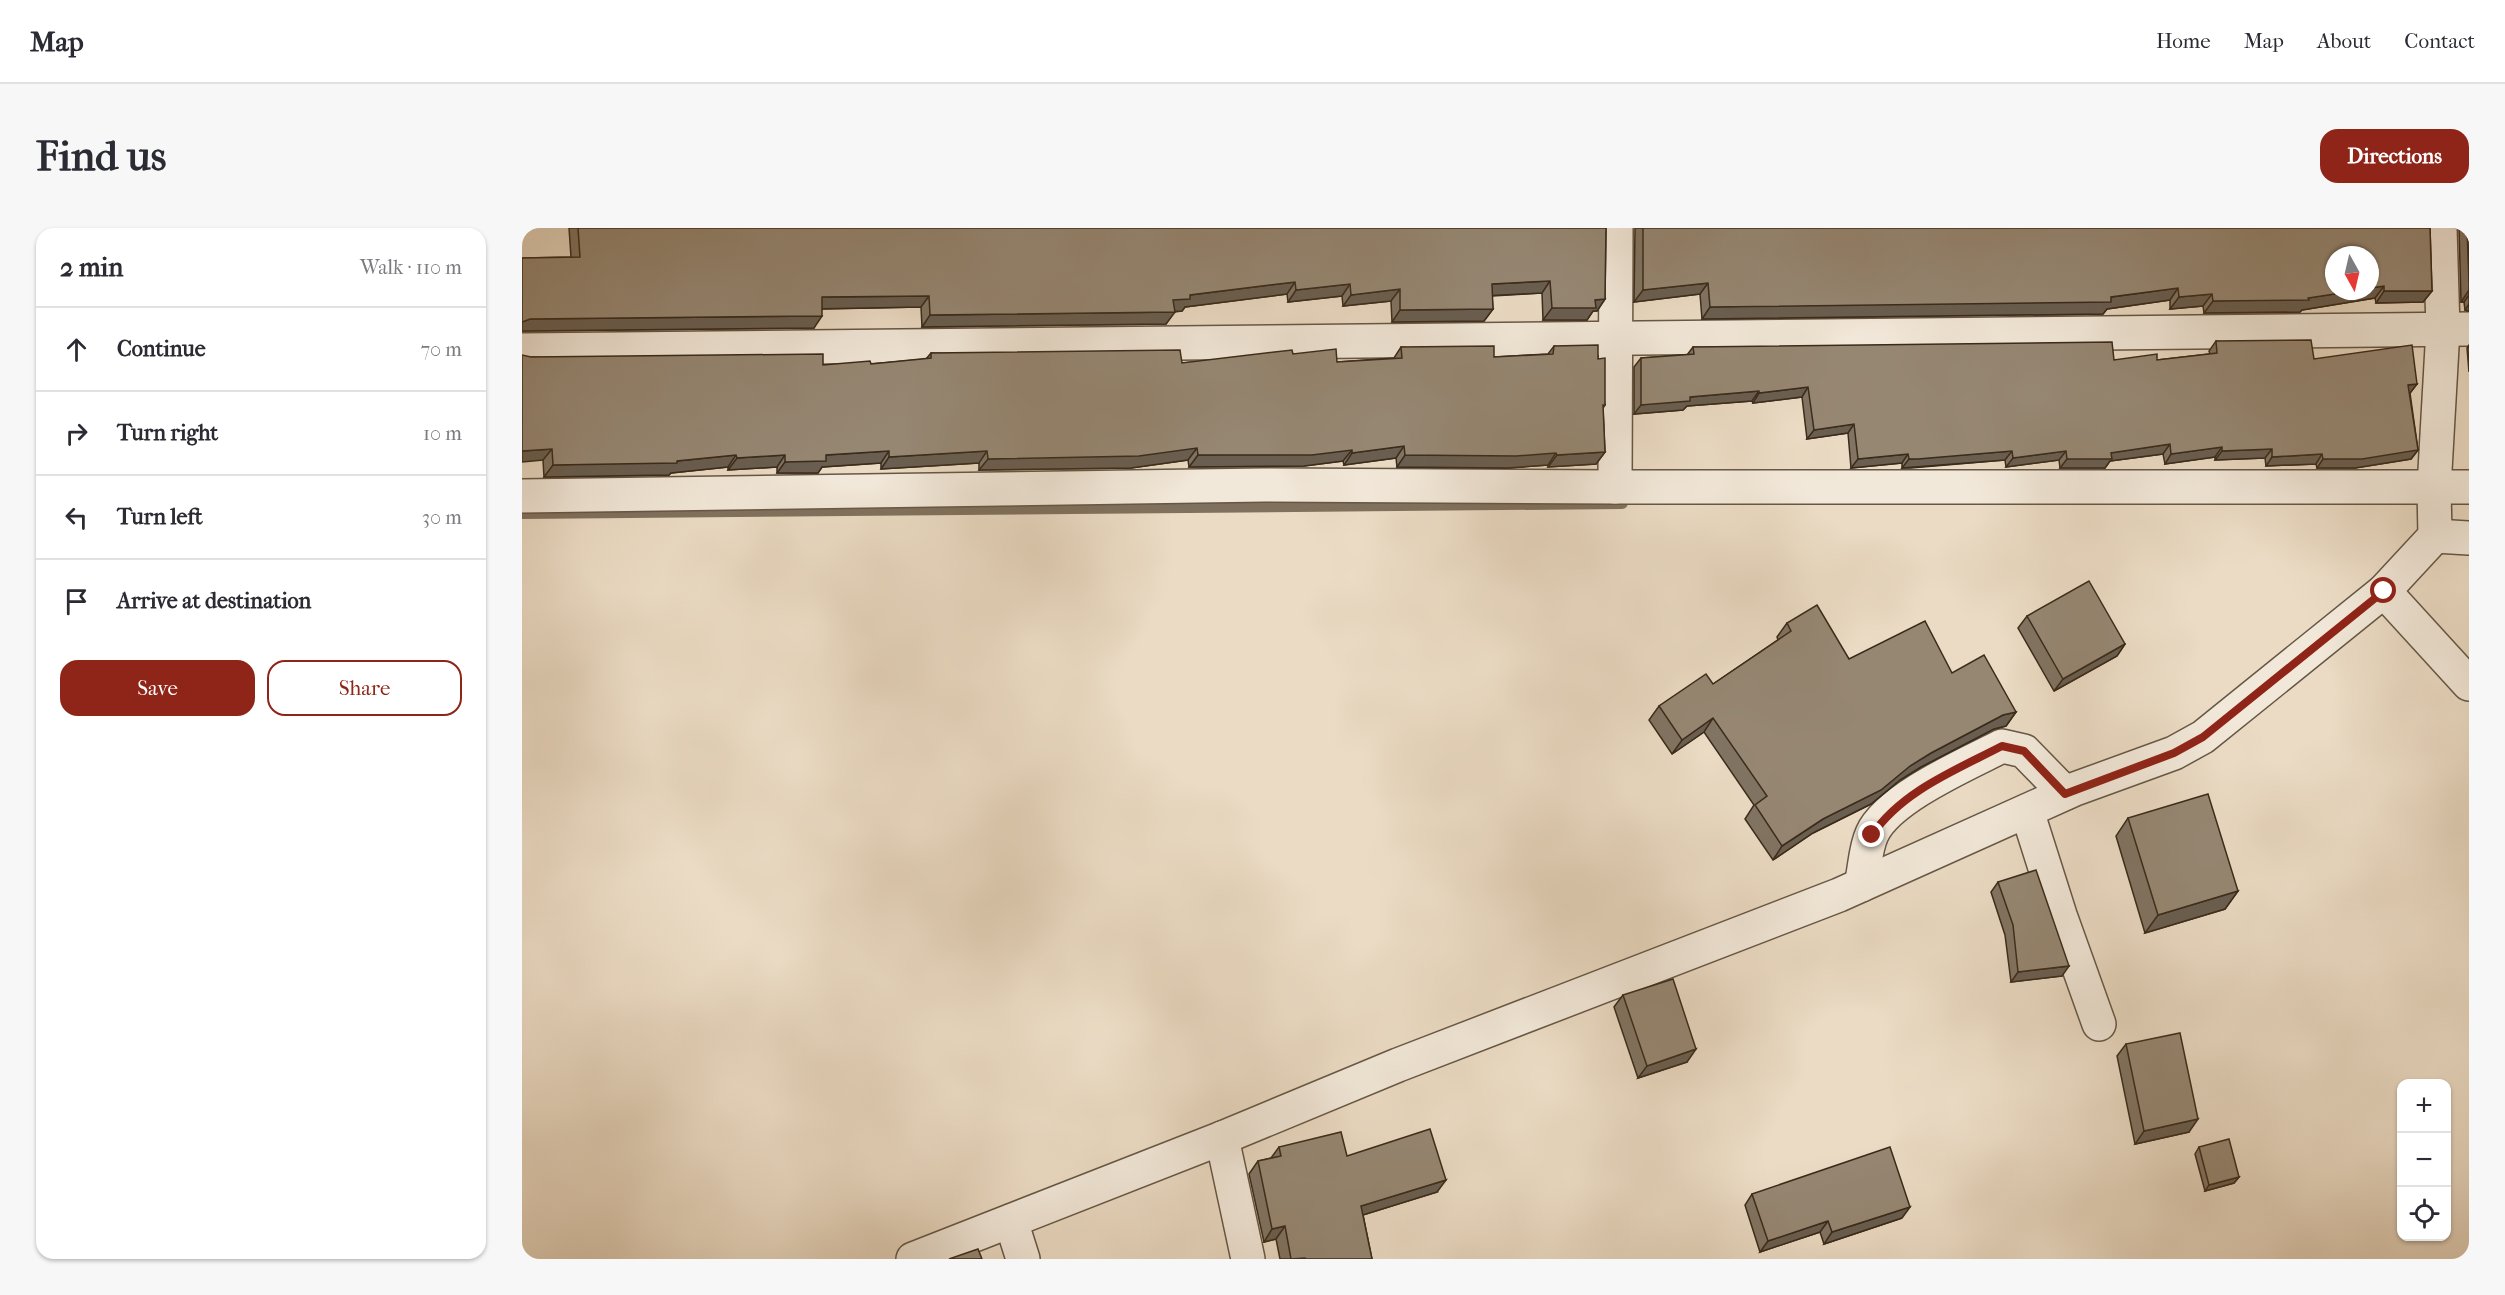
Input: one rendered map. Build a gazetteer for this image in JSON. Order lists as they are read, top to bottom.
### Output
{
  "north": "bottom",
  "page": {
    "header": "Map",
    "nav": [
      "Home",
      "Map",
      "About",
      "Contact"
    ],
    "buttons": [
      "Directions",
      ["Save", "Share"]
    ],
    "title": "Find us",
    "heading": ["2 min", "Walk · 110 m"],
    "list": [
      ["Continue", "70 m"],
      ["Turn right", "10 m"],
      ["Turn left", "30 m"],
      "Arrive at destination"
    ],
    "map_buttons": ["+", "−"]
  }
}
